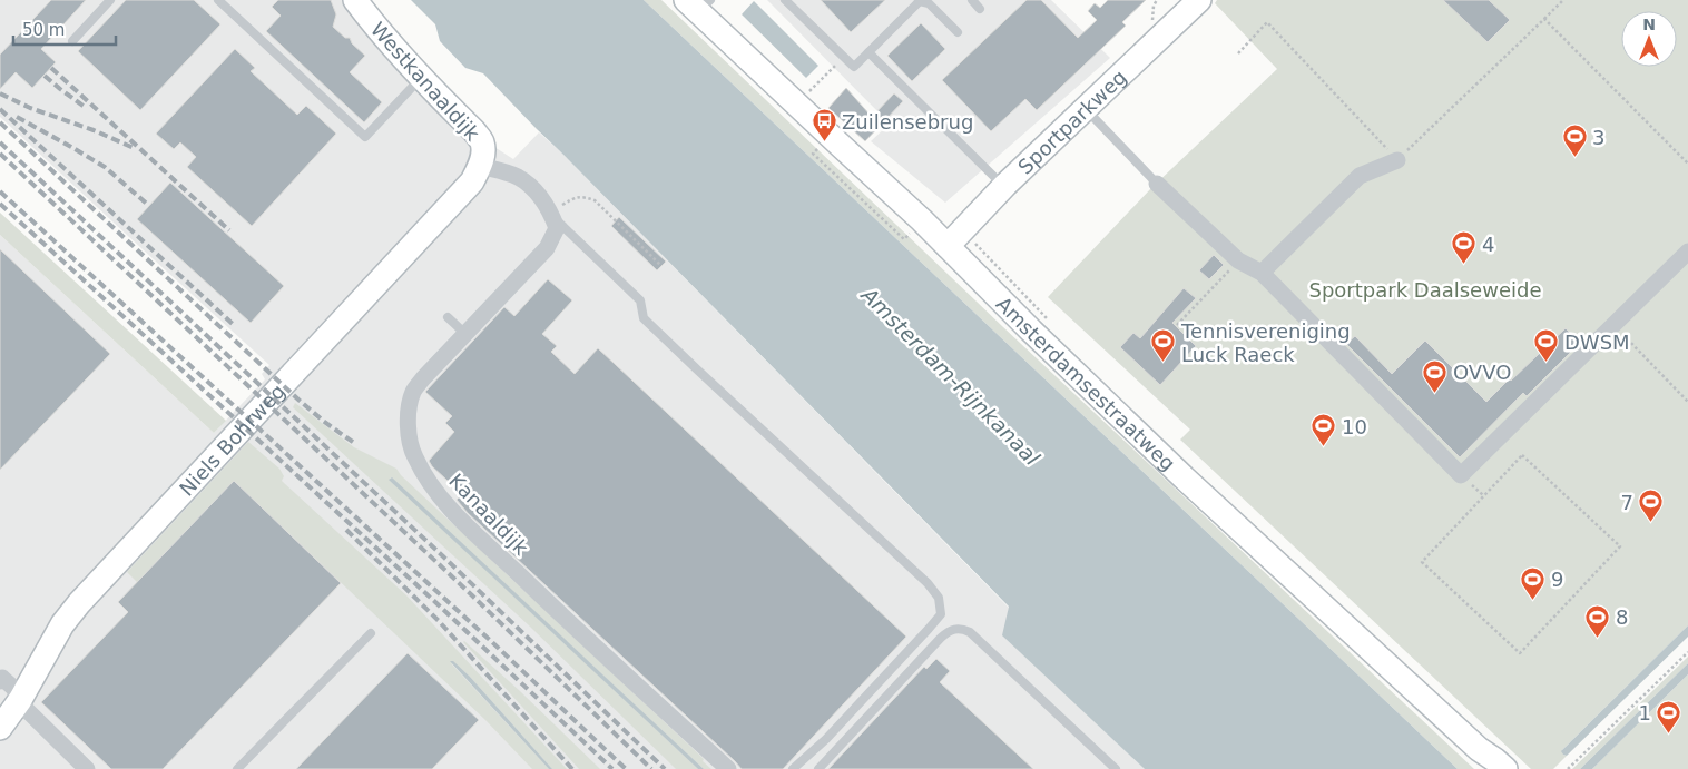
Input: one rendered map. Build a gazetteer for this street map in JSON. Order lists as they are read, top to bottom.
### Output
{
  "streets": {
    "street": [
      "Westkanaaldijk",
      "Sportparkweg",
      "Amsterdamsestraatweg",
      "Niels Bohrweg",
      "Kanaaldijk"
    ]
  },
  "crossings": [
    ["Westkanaaldijk", "Niels Bohrweg"],
    ["Sportparkweg", "Amsterdamsestraatweg"]
  ],
  "water": ["Amsterdam-Rijnkanaal"],
  "parks": ["Sportpark Daalseweide"],
  "places": {
    "bus stop": ["Zuilensebrug"],
    "sports": [
      "3",
      "4",
      "Tennisvereniging Luck Raeck",
      "DWSM",
      "OVVO",
      "10",
      "7",
      "9",
      "8",
      "1"
    ]
  },
  "scale_bar": "50 m",
  "north": "top"
}
